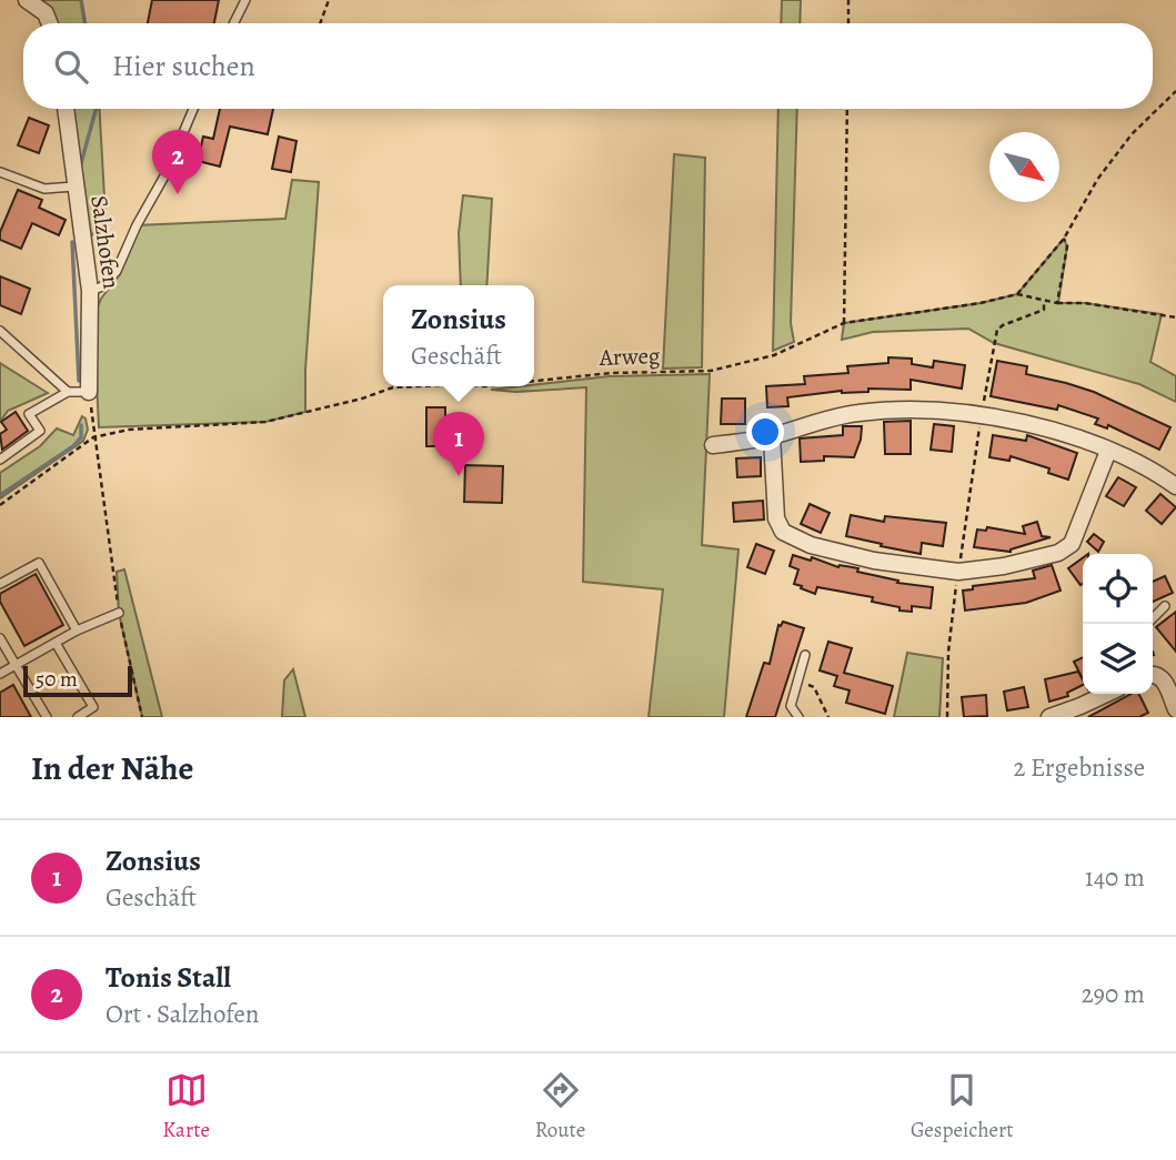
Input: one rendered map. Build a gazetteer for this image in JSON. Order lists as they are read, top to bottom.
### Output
{
  "streets": {
    "street": ["Salzhofen"],
    "path": ["Arweg"]
  },
  "scale_bar": "50 m",
  "north": "bottom right",
  "page": {
    "search": "Hier suchen",
    "pins": ["2", "1"],
    "popup": ["Zonsius", "Geschäft"],
    "scale": "50 m",
    "heading": ["In der Nähe", "2 Ergebnisse"],
    "list": [
      {
        "mark": "1",
        "name": "Zonsius",
        "note": "Geschäft",
        "value": "140 m"
      },
      {
        "mark": "2",
        "name": "Tonis Stall",
        "note": "Ort · Salzhofen",
        "value": "290 m"
      }
    ],
    "nav": ["Karte", "Route", "Gespeichert"]
  }
}
